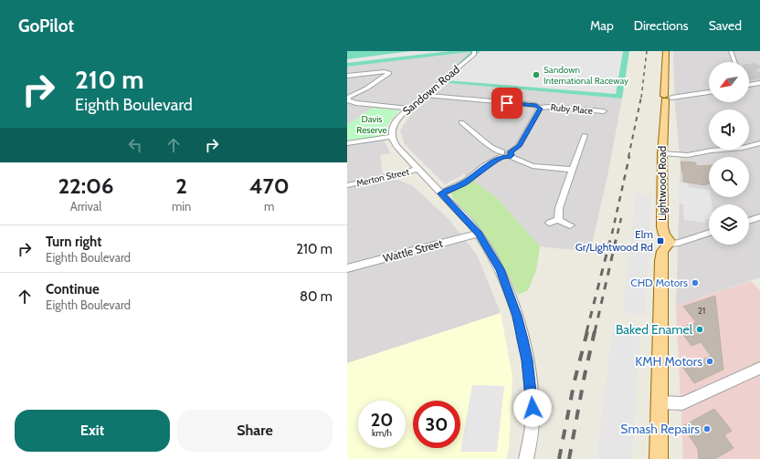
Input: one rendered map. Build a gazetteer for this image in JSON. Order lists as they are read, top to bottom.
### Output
{
  "streets": {
    "main road": ["Lightwood Road"],
    "street": [
      "Sandown Road",
      "Ruby Place",
      "Merton Street",
      "Wattle Street"
    ]
  },
  "crossings": [
    ["Sandown Road", "Ruby Place"]
  ],
  "parks": ["Davis Reserve"],
  "places": {
    "other": [
      "Sandown International Raceway",
      "CHD Motors",
      "Baked Enamel",
      "KMH Motors",
      "Smash Repairs"
    ],
    "transit": ["Elm Gr/Lightwood Rd"]
  },
  "house_numbers": ["21"],
  "north": "bottom left",
  "page": {
    "header": "GoPilot",
    "nav": ["Map", "Directions", "Saved"],
    "turn": ["210 m", "Eighth Boulevard"],
    "eta": [
      "22:06",
      "Arrival",
      "2",
      "min",
      "470",
      "m"
    ],
    "list": [
      {
        "name": "Turn right",
        "note": "Eighth Boulevard",
        "value": "210 m"
      },
      {
        "name": "Continue",
        "note": "Eighth Boulevard",
        "value": "80 m"
      }
    ],
    "speed": "20 km/h",
    "limit": "30",
    "buttons": ["Exit", "Share"]
  }
}
